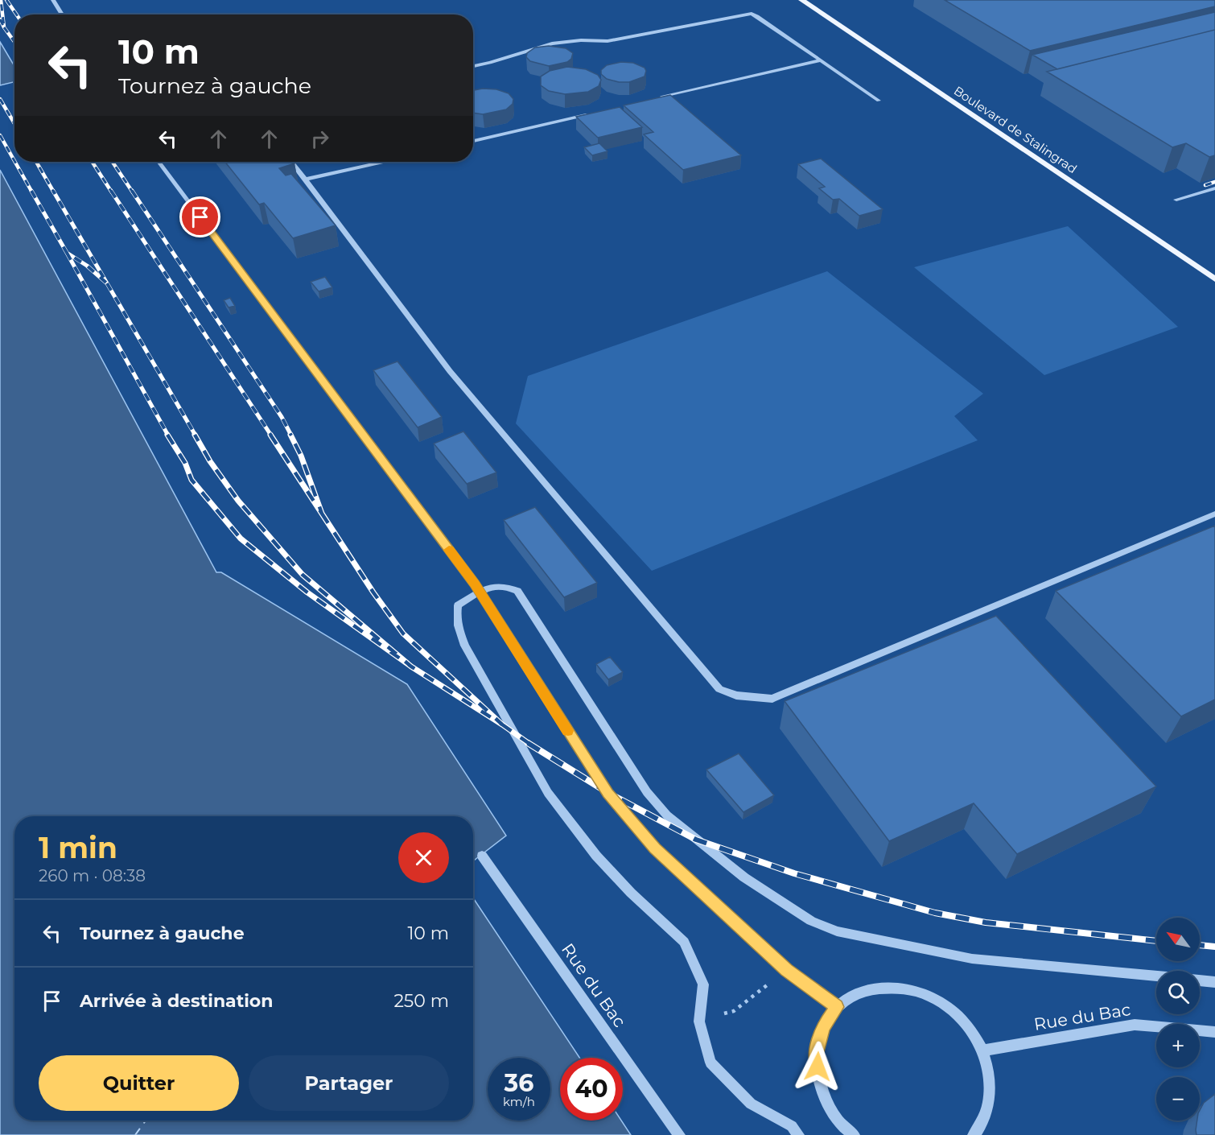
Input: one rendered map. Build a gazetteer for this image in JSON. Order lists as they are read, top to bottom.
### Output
{
  "streets": {
    "main road": ["Boulevard de Stalingrad"],
    "street": ["Rue du Bac"]
  },
  "north": "top left",
  "page": {
    "turn": ["10 m", "Tournez à gauche"],
    "heading": ["1 min", "260 m · 08:38"],
    "list": [
      {
        "name": "Tournez à gauche",
        "value": "10 m"
      },
      {
        "name": "Arrivée à destination",
        "value": "250 m"
      }
    ],
    "map_buttons": ["+", "−"],
    "buttons": ["Quitter", "Partager"],
    "speed": "36 km/h",
    "limit": "40"
  }
}
